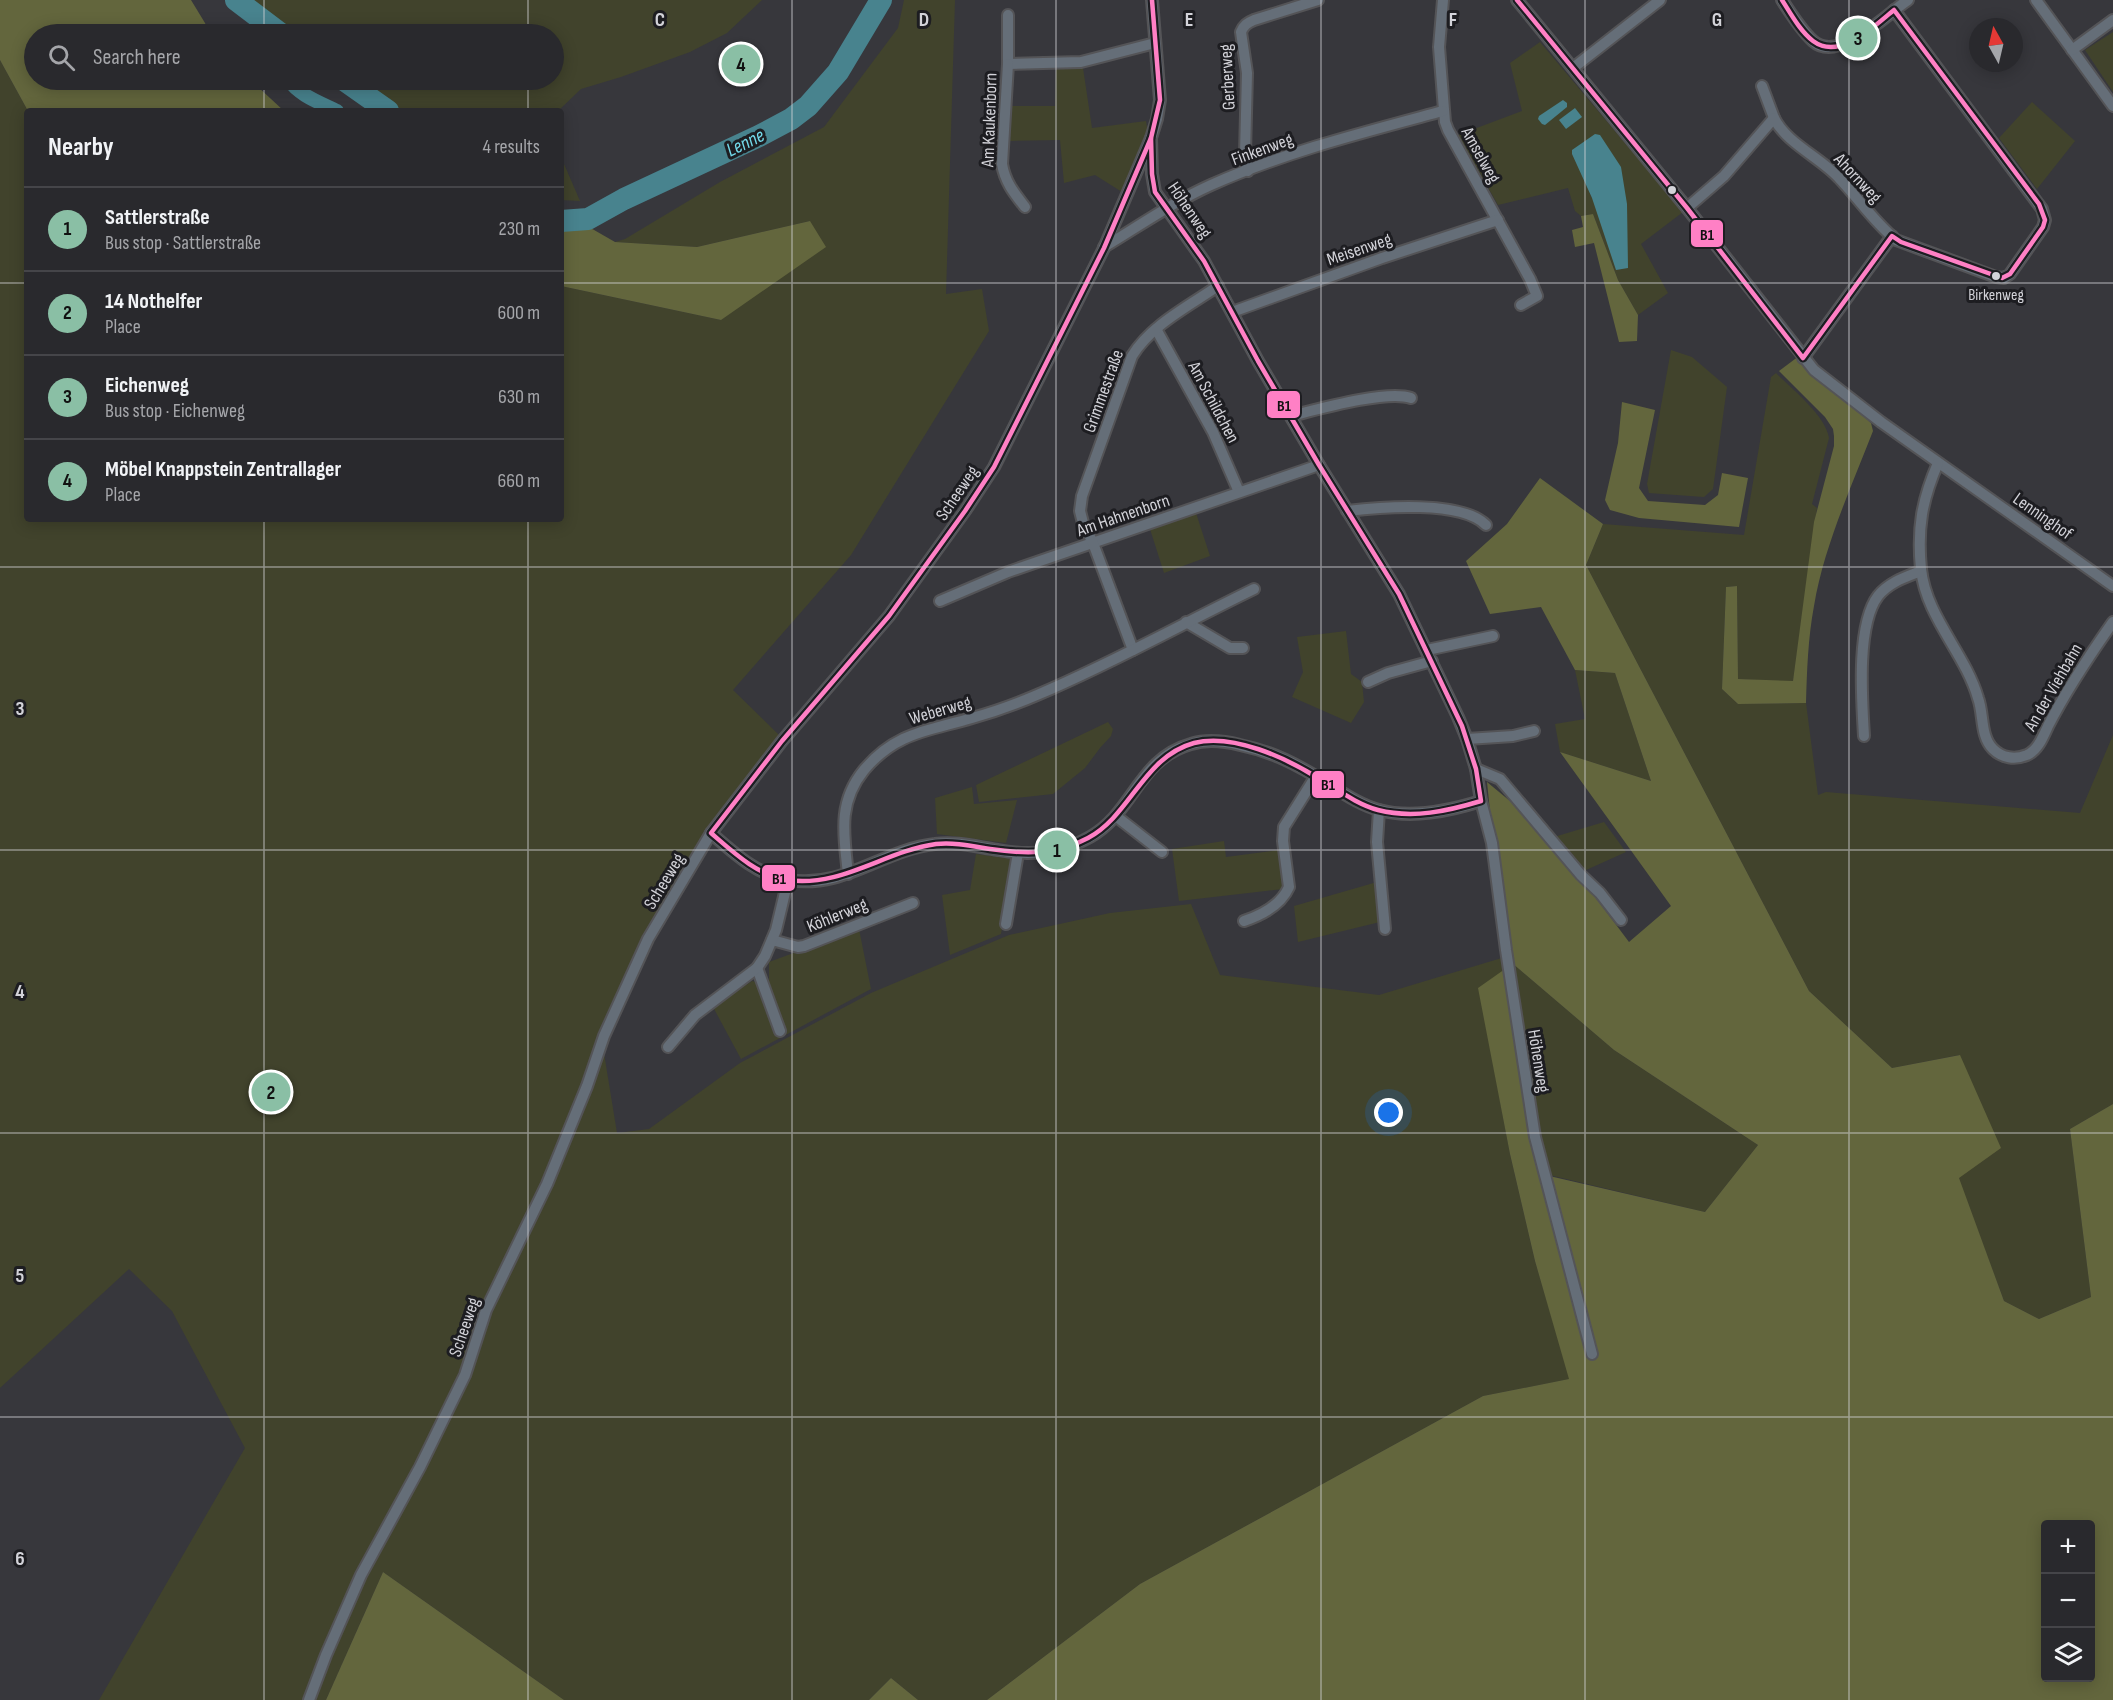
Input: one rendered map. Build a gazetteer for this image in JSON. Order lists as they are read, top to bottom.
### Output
{
  "streets": {
    "street": [
      "Gerberweg",
      "Am Kaukenborn",
      "Finkenweg",
      "Amselweg",
      "Ahornweg",
      "Höhenweg",
      "Meisenweg",
      "Grimmestraße",
      "Am Schildchen",
      "Scheeweg",
      "Am Hahnenborn",
      "Lenninghof",
      "An der Viehbahn",
      "Weberweg",
      "Köhlerweg"
    ]
  },
  "crossings": [
    ["Gerberweg", "Finkenweg"],
    ["Am Kaukenborn", "Höhenweg"],
    ["Finkenweg", "Amselweg"],
    ["Finkenweg", "Höhenweg"],
    ["Finkenweg", "Scheeweg"],
    ["Amselweg", "Meisenweg"],
    ["Höhenweg", "Meisenweg"],
    ["Höhenweg", "Grimmestraße"],
    ["Höhenweg", "Scheeweg"],
    ["Höhenweg", "Am Hahnenborn"],
    ["Grimmestraße", "Am Schildchen"],
    ["Grimmestraße", "Am Hahnenborn"],
    ["Am Schildchen", "Am Hahnenborn"],
    ["Lenninghof", "An der Viehbahn"]
  ],
  "water": ["Lenne"],
  "places": ["Birkenweg"],
  "lines": ["transit line B1"],
  "north": "top",
  "page": {
    "pins": [
      "3",
      "4",
      "1",
      "2"
    ],
    "search": "Search here",
    "heading": ["Nearby", "4 results"],
    "list": [
      {
        "mark": "1",
        "name": "Sattlerstraße",
        "note": "Bus stop · Sattlerstraße",
        "value": "230 m"
      },
      {
        "mark": "2",
        "name": "14 Nothelfer",
        "note": "Place",
        "value": "600 m"
      },
      {
        "mark": "3",
        "name": "Eichenweg",
        "note": "Bus stop · Eichenweg",
        "value": "630 m"
      },
      {
        "mark": "4",
        "name": "Möbel Knappstein Zentrallager",
        "note": "Place",
        "value": "660 m"
      }
    ],
    "map_buttons": ["+", "−"]
  },
  "grid": {
    "columns": [
      "C",
      "D",
      "E",
      "F",
      "G"
    ],
    "rows": [
      "3",
      "4",
      "5",
      "6"
    ]
  }
}
